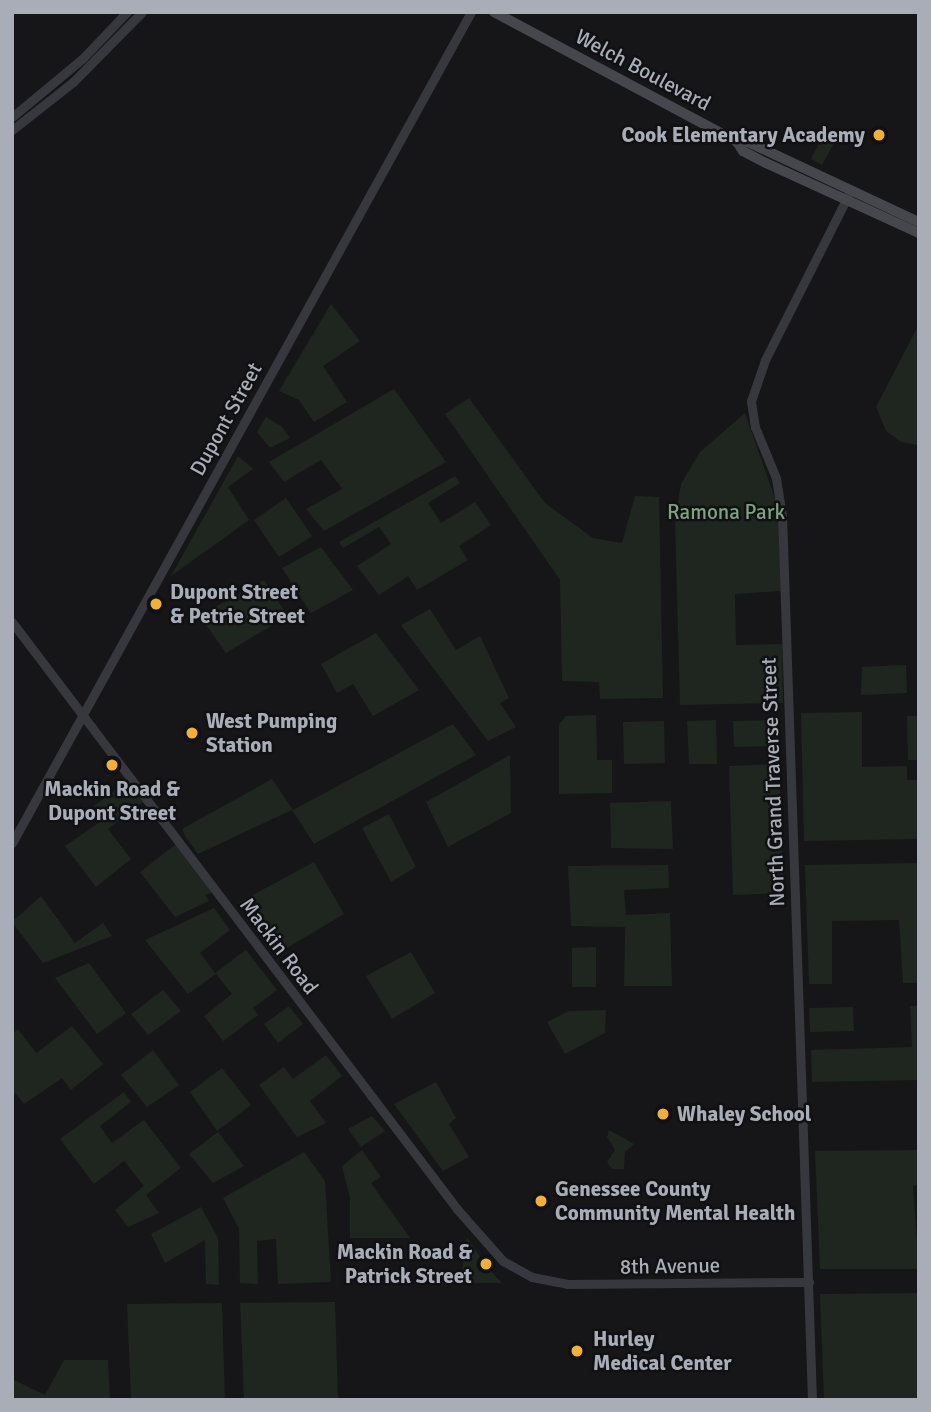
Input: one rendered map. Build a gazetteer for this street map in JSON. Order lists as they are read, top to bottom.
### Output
{
  "streets": {
    "main road": ["Welch Boulevard"],
    "street": [
      "Dupont Street",
      "North Grand Traverse Street",
      "Mackin Road",
      "8th Avenue"
    ]
  },
  "crossings": [
    ["Welch Boulevard", "North Grand Traverse Street"],
    ["Dupont Street", "Mackin Road"],
    ["North Grand Traverse Street", "8th Avenue"],
    ["Mackin Road", "8th Avenue"]
  ],
  "parks": ["Ramona Park"],
  "places": [
    "Cook Elementary Academy",
    "Dupont Street & Petrie Street",
    "West Pumping Station",
    "Mackin Road & Dupont Street",
    "Whaley School",
    "Genessee County Community Mental Health",
    "Mackin Road & Patrick Street",
    "Hurley Medical Center"
  ]
}
